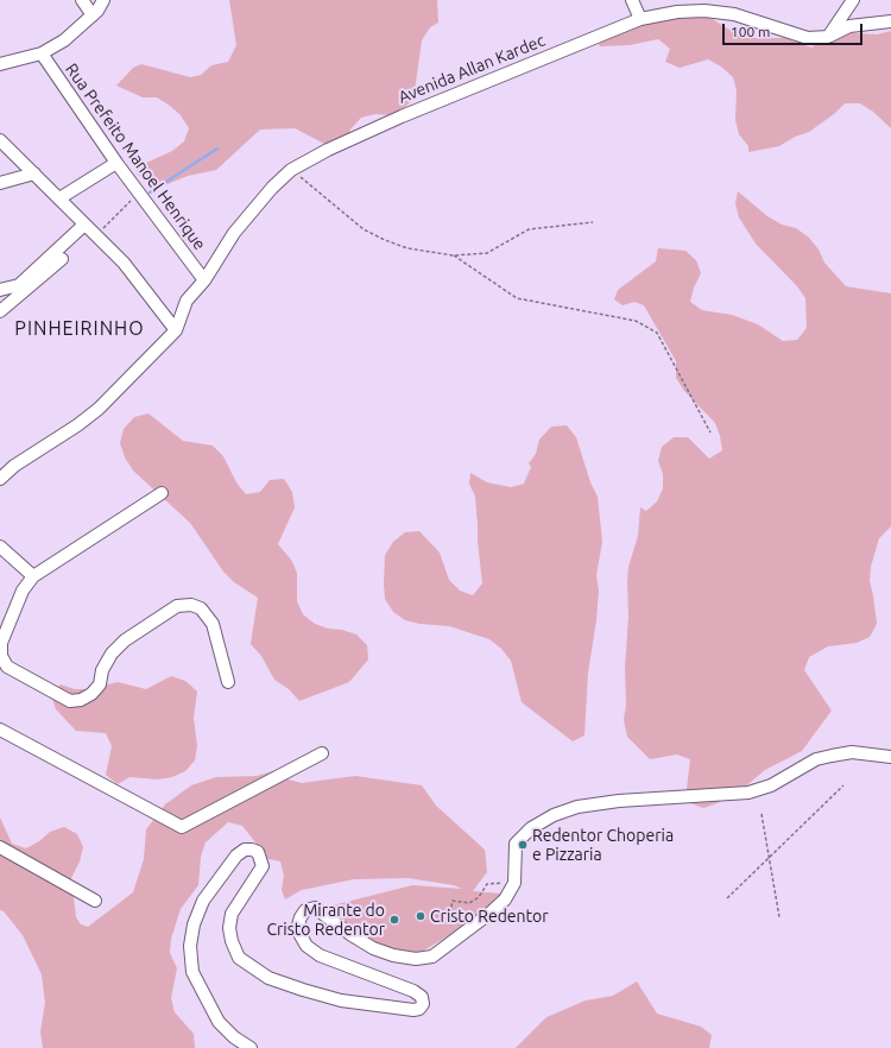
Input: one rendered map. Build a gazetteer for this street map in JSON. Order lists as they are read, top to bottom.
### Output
{
  "streets": {
    "street": ["Avenida Allan Kardec", "Rua Prefeito Manoel Henrique"]
  },
  "crossings": [
    ["Avenida Allan Kardec", "Rua Prefeito Manoel Henrique"]
  ],
  "districts": ["PINHEIRINHO"],
  "places": ["Redentor Choperia e Pizzaria", "Cristo Redentor", "Mirante do Cristo Redentor"],
  "scale_bar": "100 m"
}
